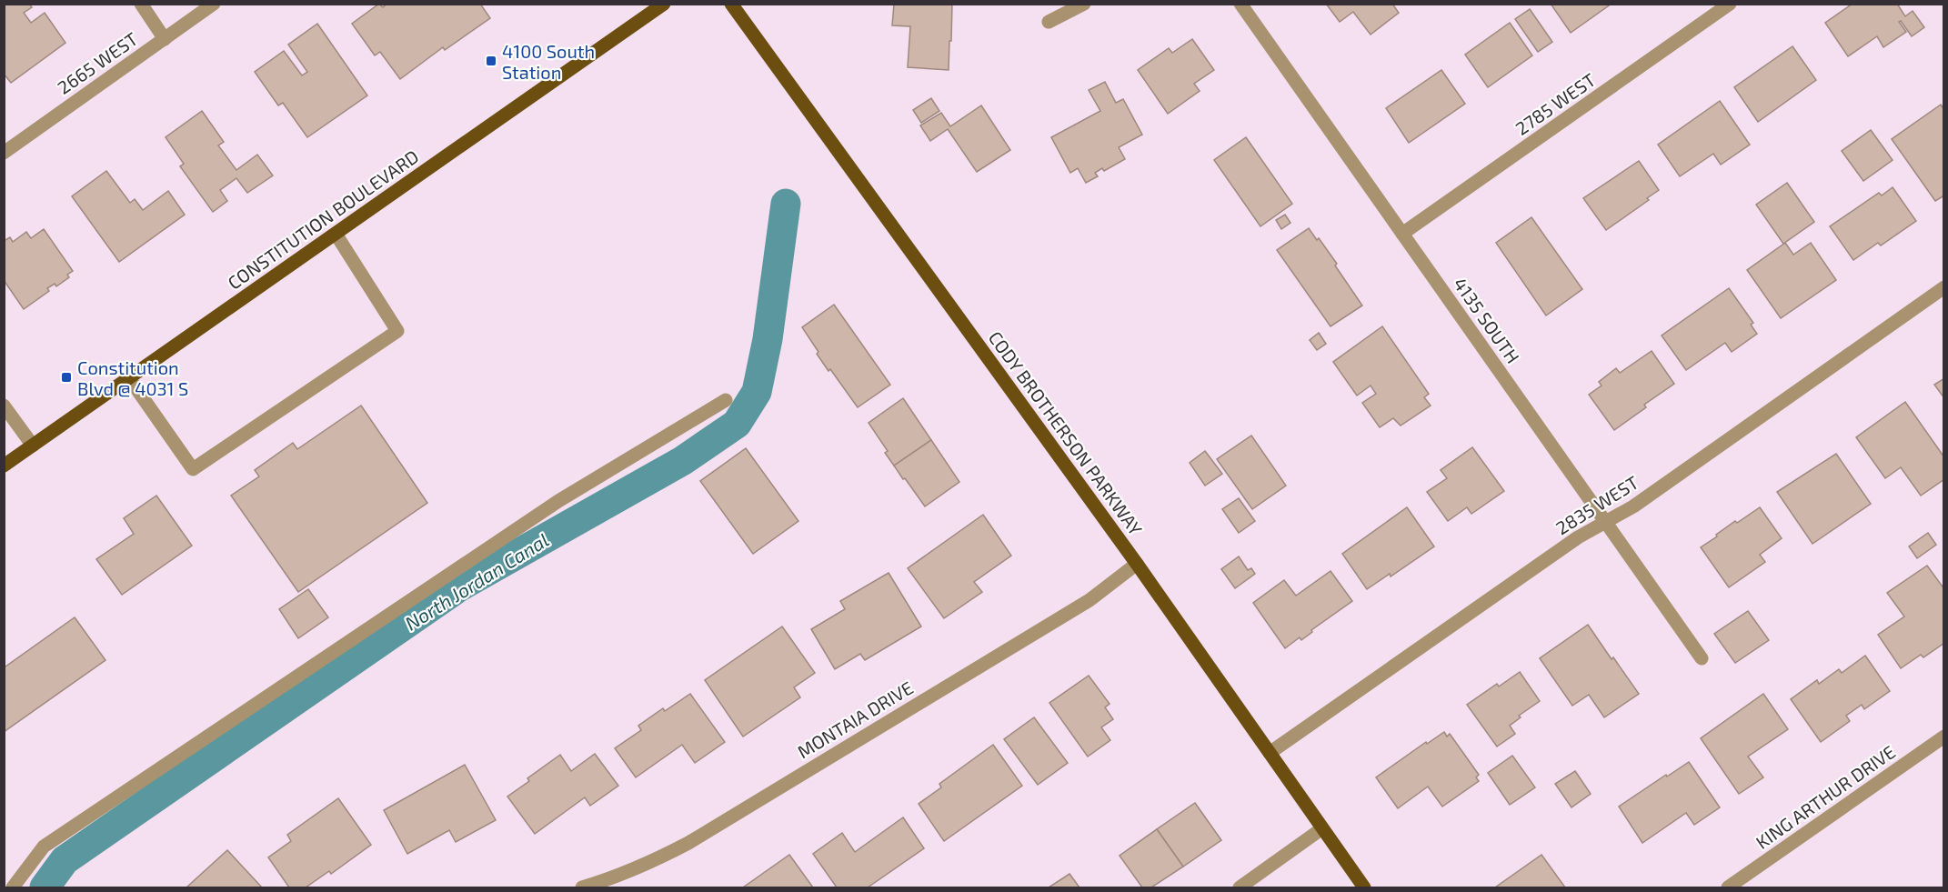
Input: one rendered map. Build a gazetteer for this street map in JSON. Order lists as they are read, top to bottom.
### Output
{
  "streets": {
    "main road": ["CONSTITUTION BOULEVARD", "CODY BROTHERSON PARKWAY"],
    "street": [
      "2665 WEST",
      "2785 WEST",
      "4135 SOUTH",
      "2835 WEST",
      "MONTAIA DRIVE",
      "KING ARTHUR DRIVE"
    ]
  },
  "crossings": [
    ["2785 WEST", "4135 SOUTH"],
    ["4135 SOUTH", "2835 WEST"],
    ["CODY BROTHERSON PARKWAY", "2835 WEST"],
    ["CODY BROTHERSON PARKWAY", "MONTAIA DRIVE"]
  ],
  "water": ["North Jordan Canal"],
  "places": {
    "transit": ["4100 South Station", "Constitution Blvd @ 4031 S"]
  }
}
